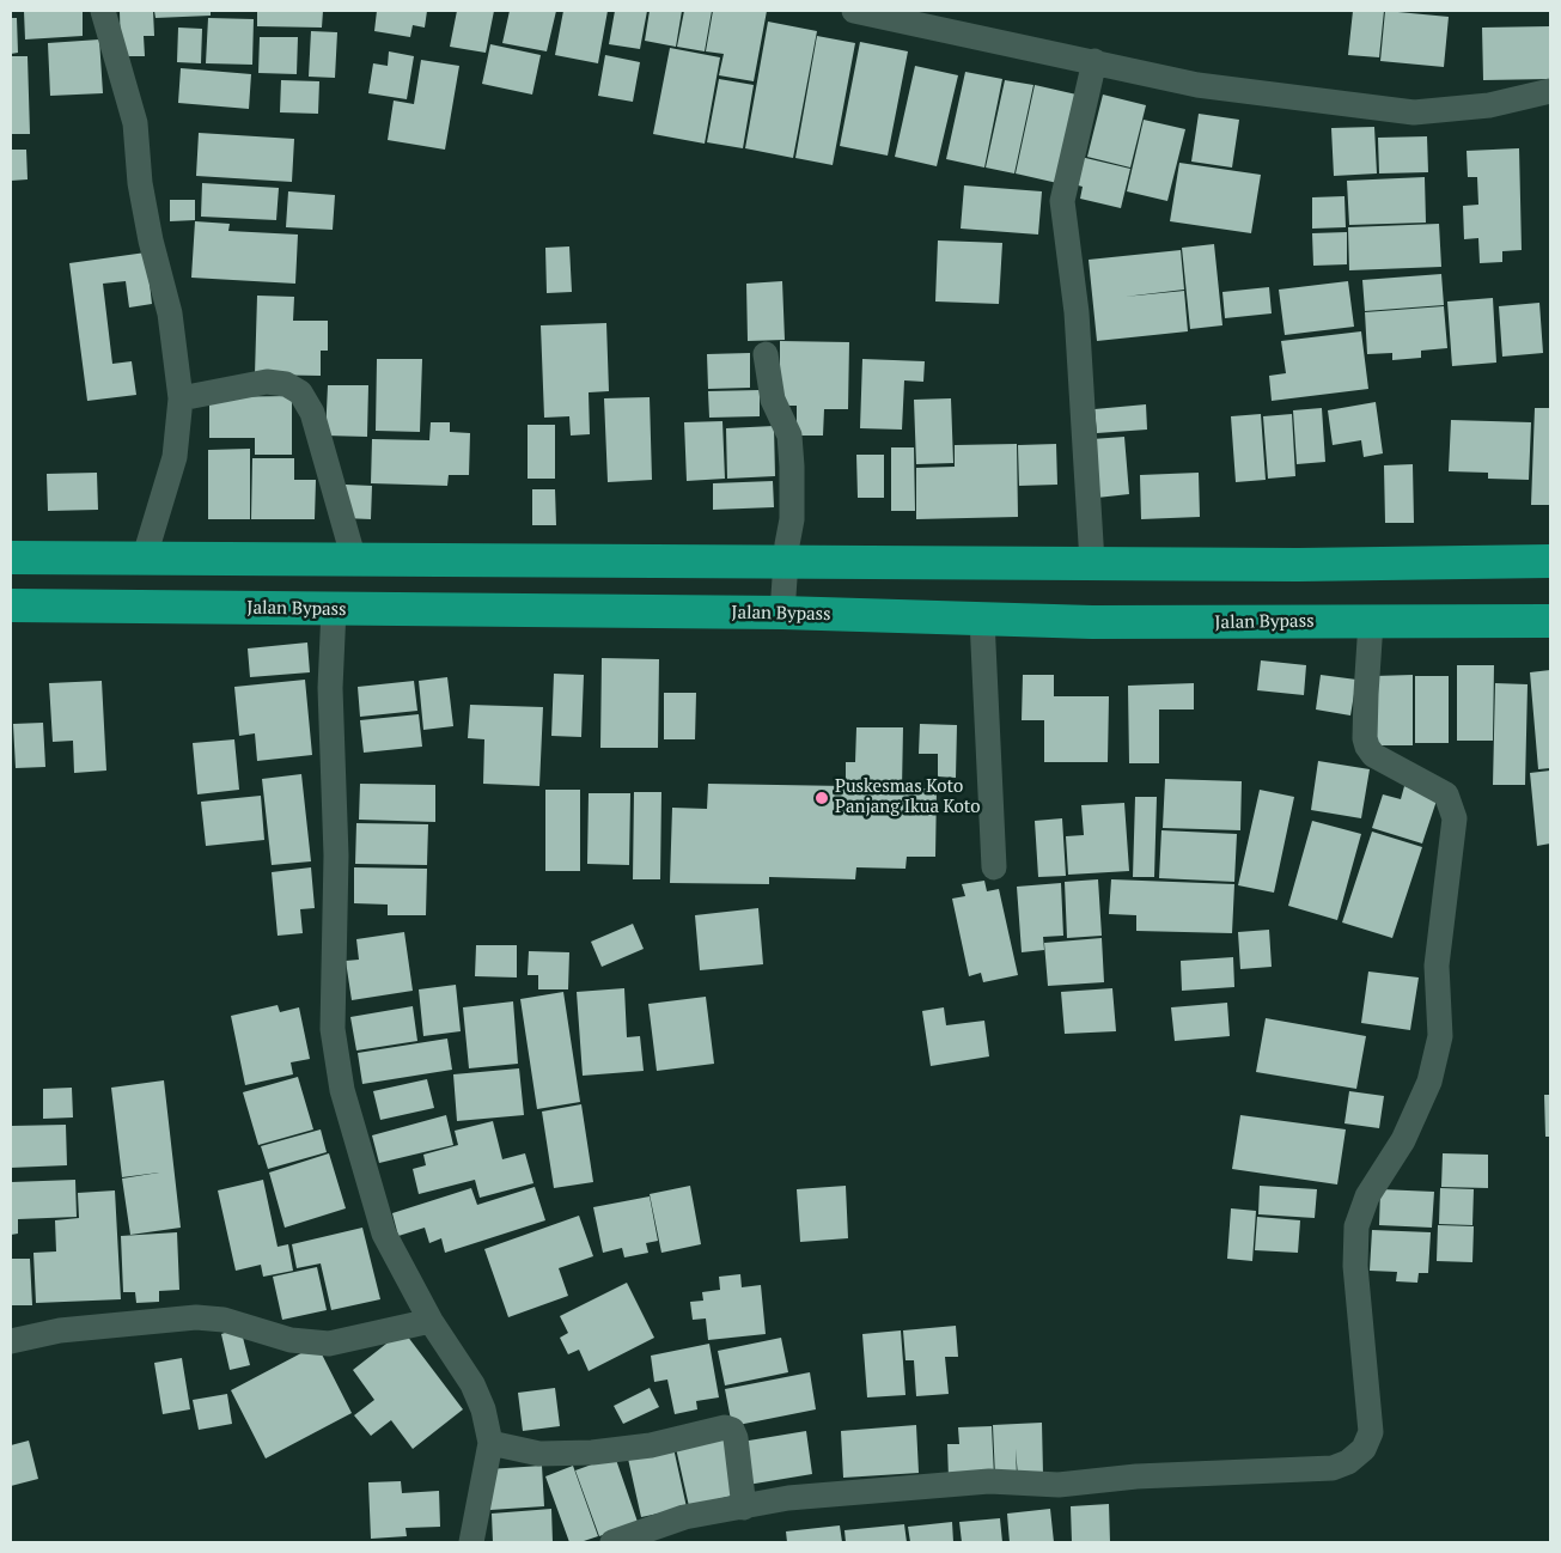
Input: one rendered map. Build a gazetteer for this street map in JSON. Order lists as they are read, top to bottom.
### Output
{
  "streets": {
    "highway": ["Jalan Bypass"]
  },
  "places": ["Puskesmas Koto Panjang Ikua Koto"]
}
